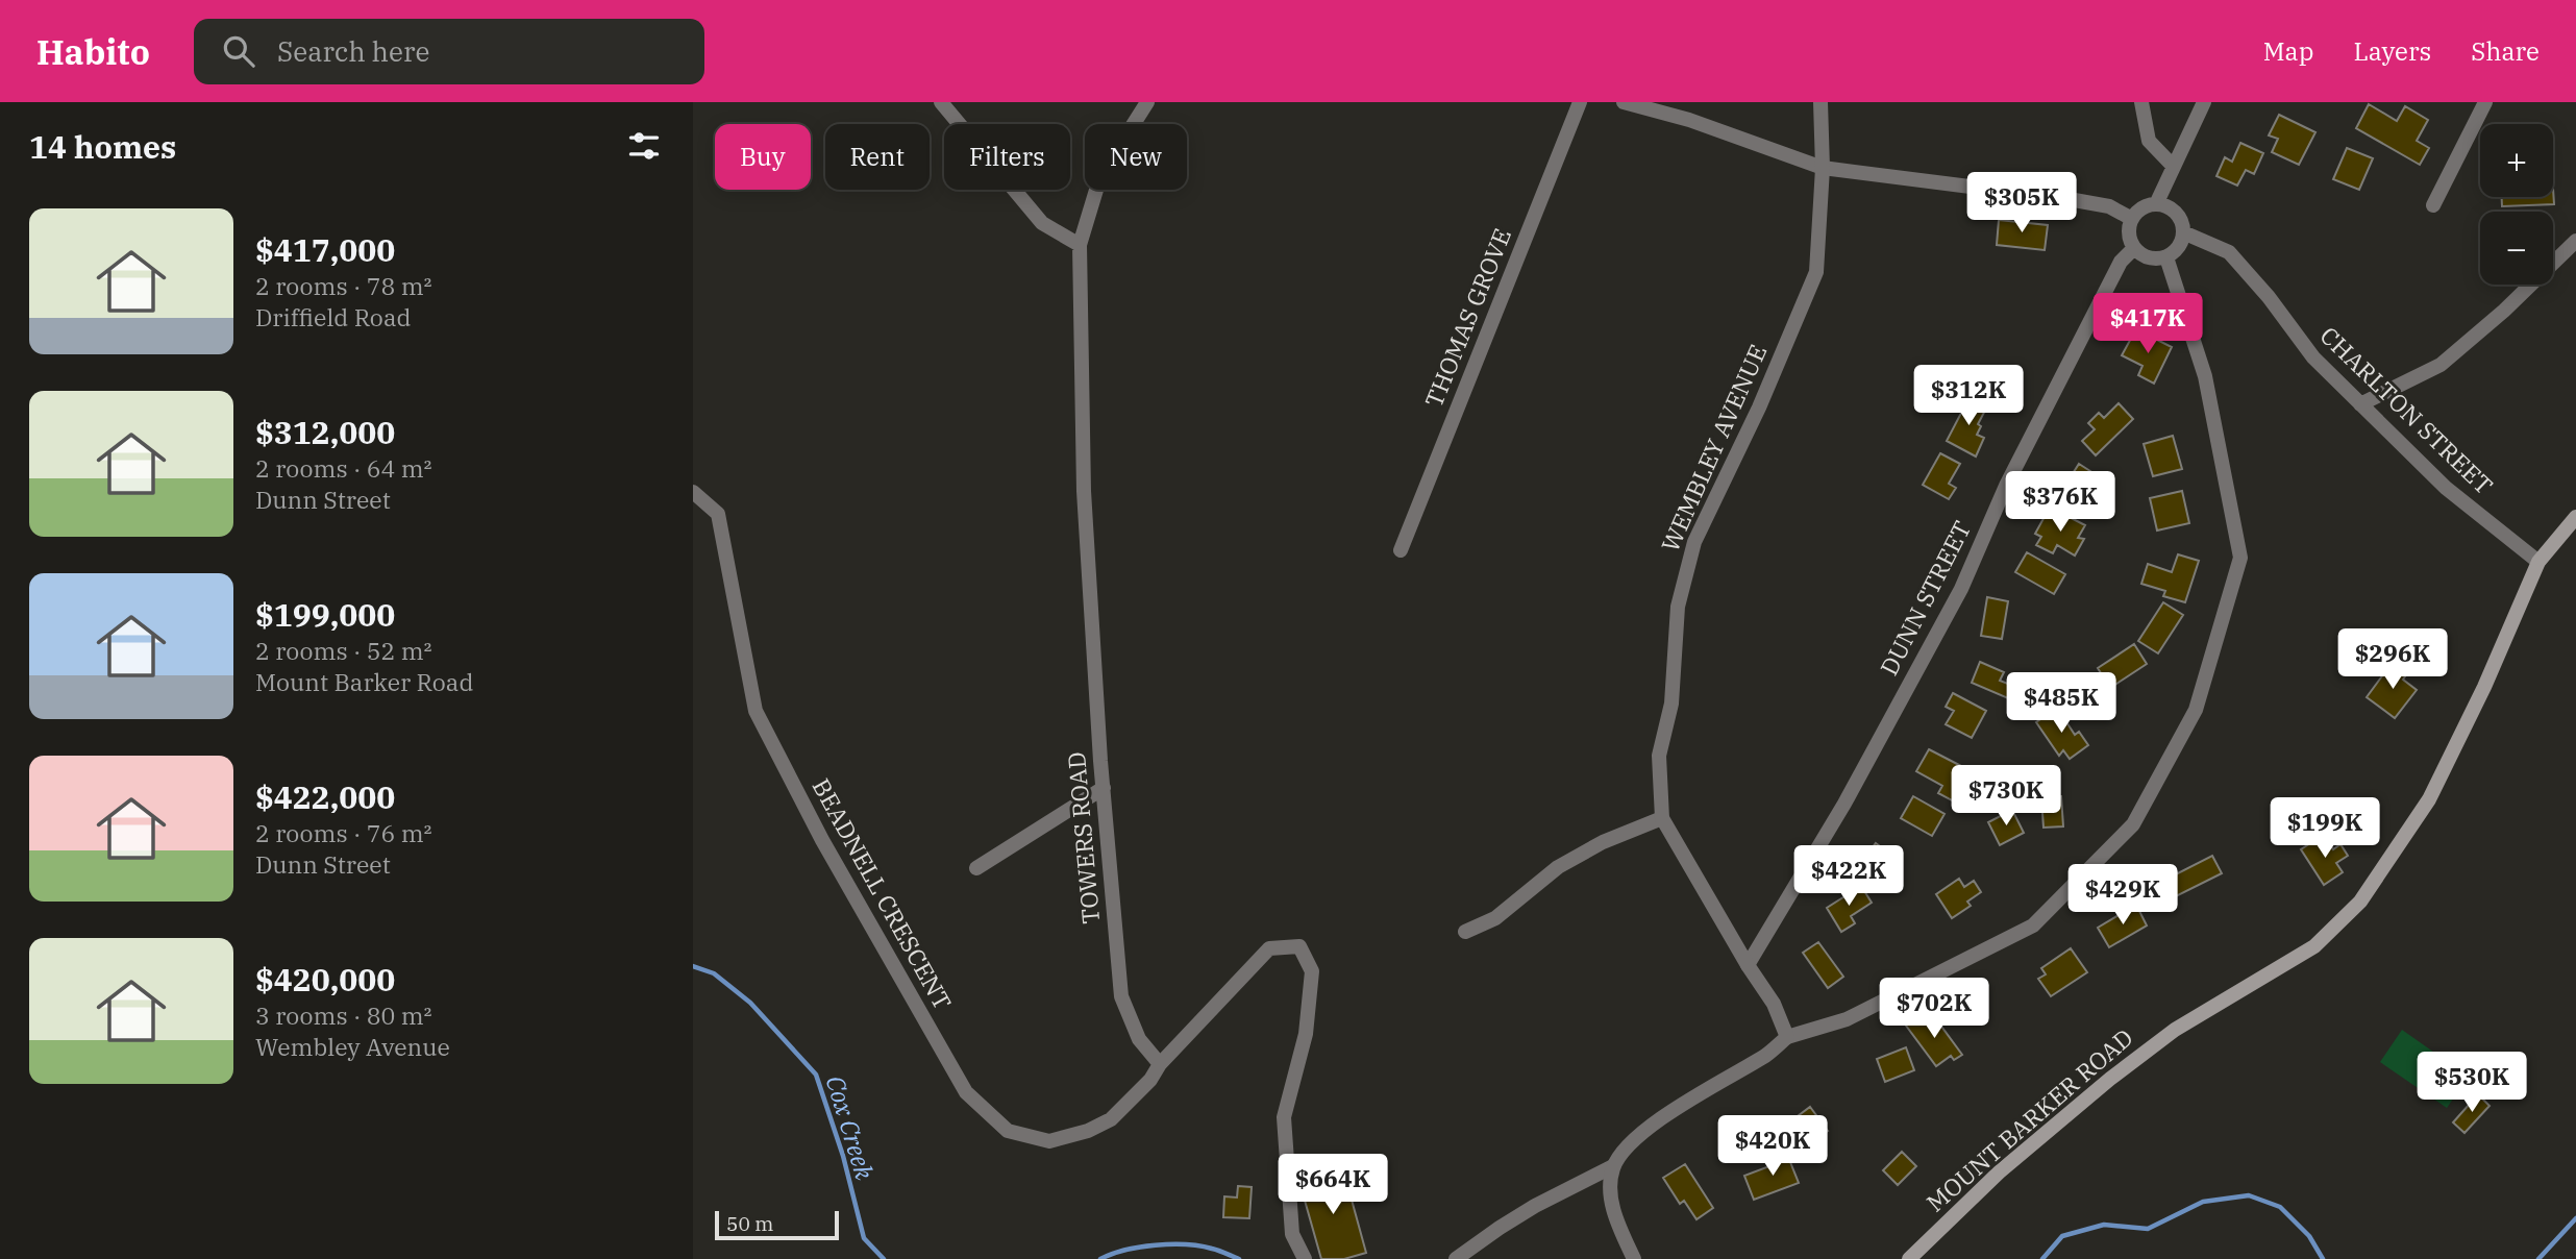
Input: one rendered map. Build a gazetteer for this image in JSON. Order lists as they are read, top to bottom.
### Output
{
  "streets": {
    "main road": ["MOUNT BARKER ROAD"],
    "street": [
      "THOMAS GROVE",
      "CHARLTON STREET",
      "WEMBLEY AVENUE",
      "DUNN STREET",
      "TOWERS ROAD",
      "BEADNELL CRESCENT"
    ]
  },
  "crossings": [
    ["CHARLTON STREET", "DUNN STREET"],
    ["CHARLTON STREET", "MOUNT BARKER ROAD"],
    ["WEMBLEY AVENUE", "DUNN STREET"],
    ["TOWERS ROAD", "BEADNELL CRESCENT"]
  ],
  "water": ["Cox Creek"],
  "scale_bar": "50 m",
  "page": {
    "header": "Habito",
    "search": "Search here",
    "nav": ["Map", "Layers", "Share"],
    "heading": "14 homes",
    "map_buttons": ["+", "−"],
    "chip": [
      "Buy",
      "Rent",
      "Filters",
      "New"
    ],
    "price": [
      "$305K",
      "$417K",
      "$312K",
      "$376K",
      "$296K",
      "$485K",
      "$730K",
      "$199K",
      "$422K",
      "$429K",
      "$702K",
      "$530K",
      "$420K",
      "$664K"
    ],
    "list": [
      {
        "name": "$417,000",
        "note": "2 rooms · 78 m² · Driffield Road"
      },
      {
        "name": "$312,000",
        "note": "2 rooms · 64 m² · Dunn Street"
      },
      {
        "name": "$199,000",
        "note": "2 rooms · 52 m² · Mount Barker Road"
      },
      {
        "name": "$422,000",
        "note": "2 rooms · 76 m² · Dunn Street"
      },
      {
        "name": "$420,000",
        "note": "3 rooms · 80 m² · Wembley Avenue"
      }
    ],
    "scale": "50 m"
  }
}
